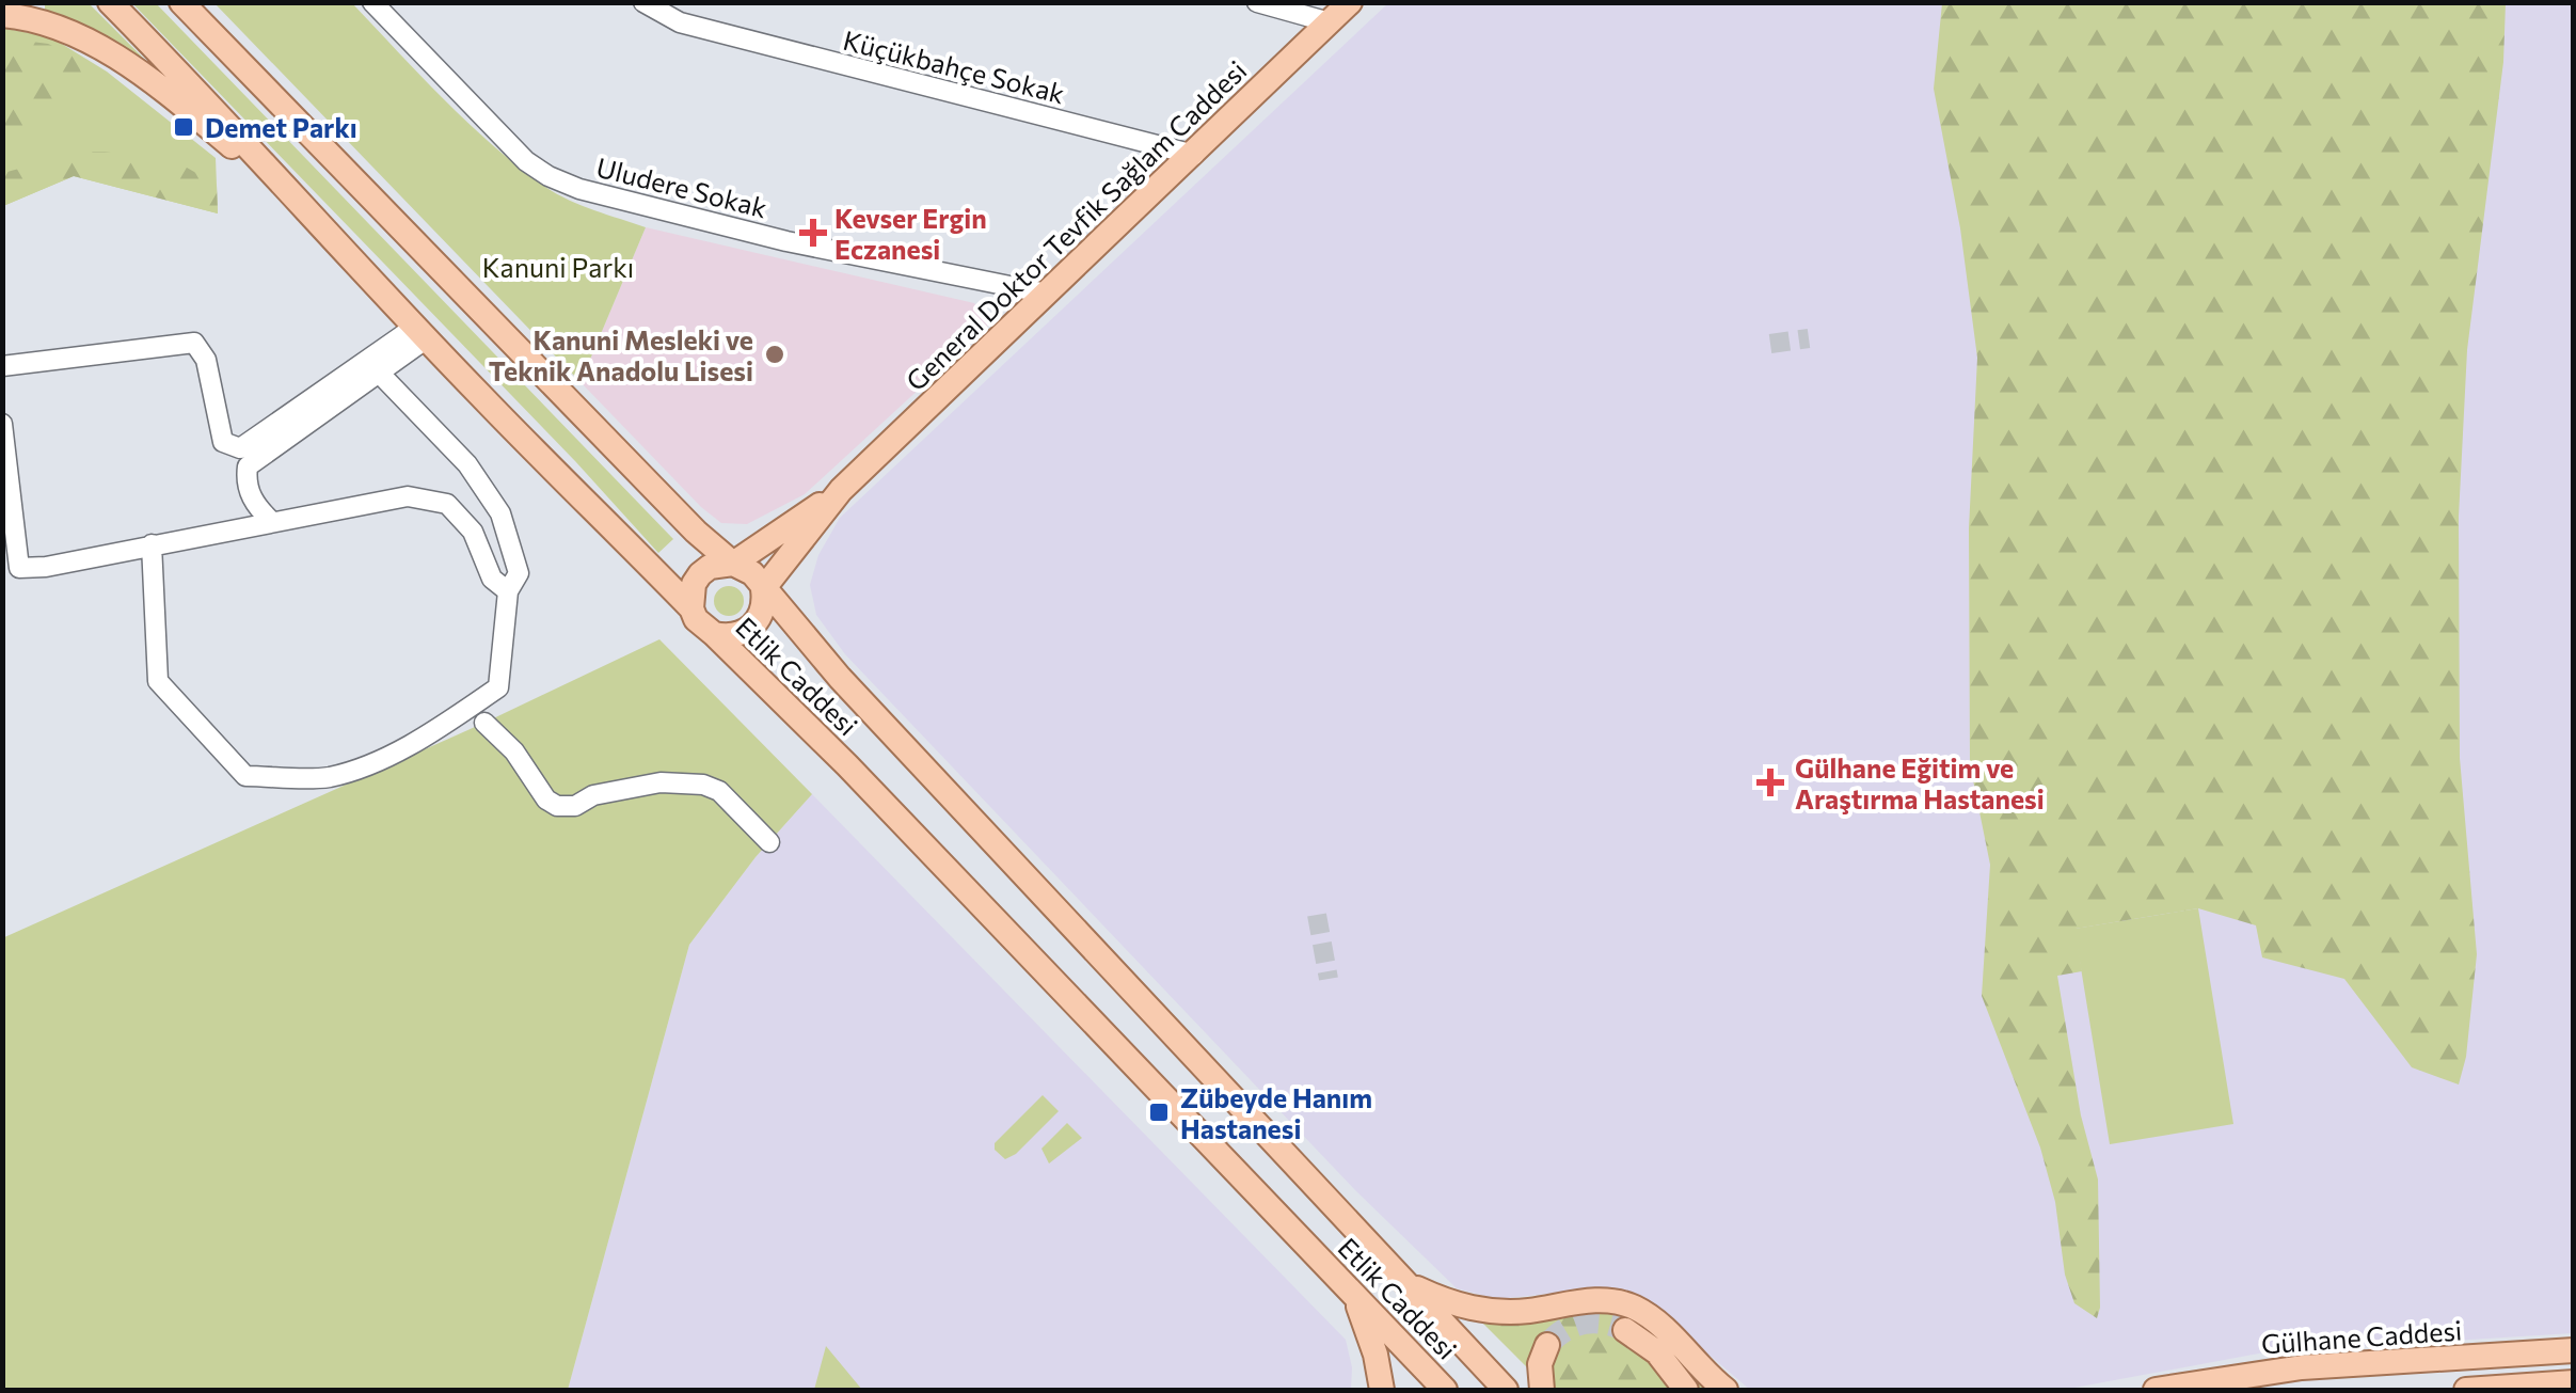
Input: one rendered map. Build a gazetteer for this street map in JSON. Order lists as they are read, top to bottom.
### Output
{
  "streets": {
    "main road": ["General Doktor Tevfik Sağlam Caddesi", "Etlik Caddesi", "Gülhane Caddesi"],
    "street": ["Küçükbahçe Sokak", "Uludere Sokak"]
  },
  "crossings": [
    ["Küçükbahçe Sokak", "General Doktor Tevfik Sağlam Caddesi"],
    ["Uludere Sokak", "General Doktor Tevfik Sağlam Caddesi"],
    ["General Doktor Tevfik Sağlam Caddesi", "Etlik Caddesi"]
  ],
  "parks": ["Kanuni Parkı"],
  "places": {
    "transit": ["Demet Parkı", "Zübeyde Hanım Hastanesi"],
    "health": ["Kevser Ergin Eczanesi", "Gülhane Eğitim ve Araştırma Hastanesi"],
    "other": ["Kanuni Mesleki ve Teknik Anadolu Lisesi"]
  }
}
